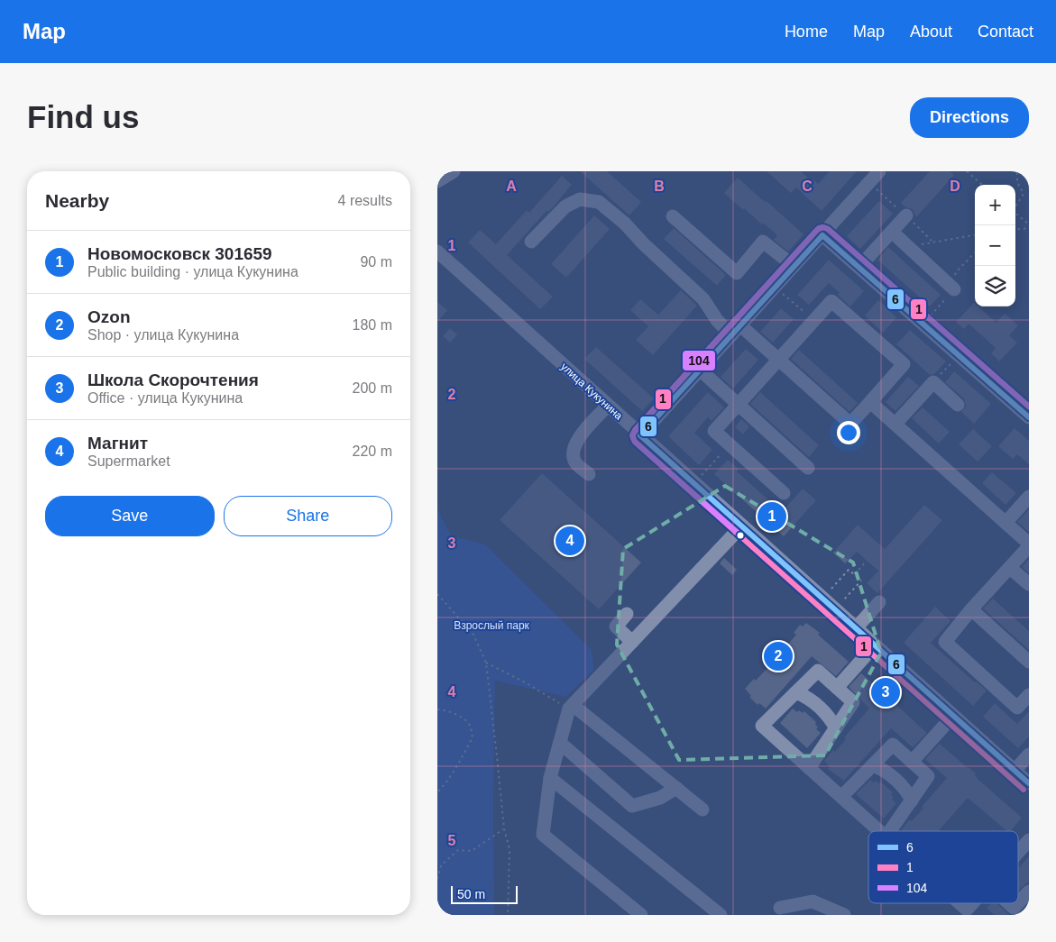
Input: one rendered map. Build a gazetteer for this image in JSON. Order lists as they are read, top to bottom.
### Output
{
  "streets": {
    "street": ["улица Кукунина"]
  },
  "parks": ["Взрослый парк"],
  "lines": ["transit line 1", "transit line 104", "transit line 6"],
  "legend": ["6", "1", "104"],
  "scale_bar": "50 m",
  "page": {
    "header": "Map",
    "nav": [
      "Home",
      "Map",
      "About",
      "Contact"
    ],
    "buttons": [
      "Directions",
      ["Save", "Share"]
    ],
    "title": "Find us",
    "heading": ["Nearby", "4 results"],
    "map_buttons": ["+", "−"],
    "list": [
      {
        "mark": "1",
        "name": "Новомосковск 301659",
        "note": "Public building · улица Кукунина",
        "value": "90 m"
      },
      {
        "mark": "2",
        "name": "Ozon",
        "note": "Shop · улица Кукунина",
        "value": "180 m"
      },
      {
        "mark": "3",
        "name": "Школа Скорочтения",
        "note": "Office · улица Кукунина",
        "value": "200 m"
      },
      {
        "mark": "4",
        "name": "Магнит",
        "note": "Supermarket",
        "value": "220 m"
      }
    ],
    "pins": [
      "1",
      "4",
      "2",
      "3"
    ],
    "scale": "50 m"
  },
  "grid": {
    "columns": [
      "A",
      "B",
      "C",
      "D"
    ],
    "rows": [
      "1",
      "2",
      "3",
      "4",
      "5"
    ]
  }
}
